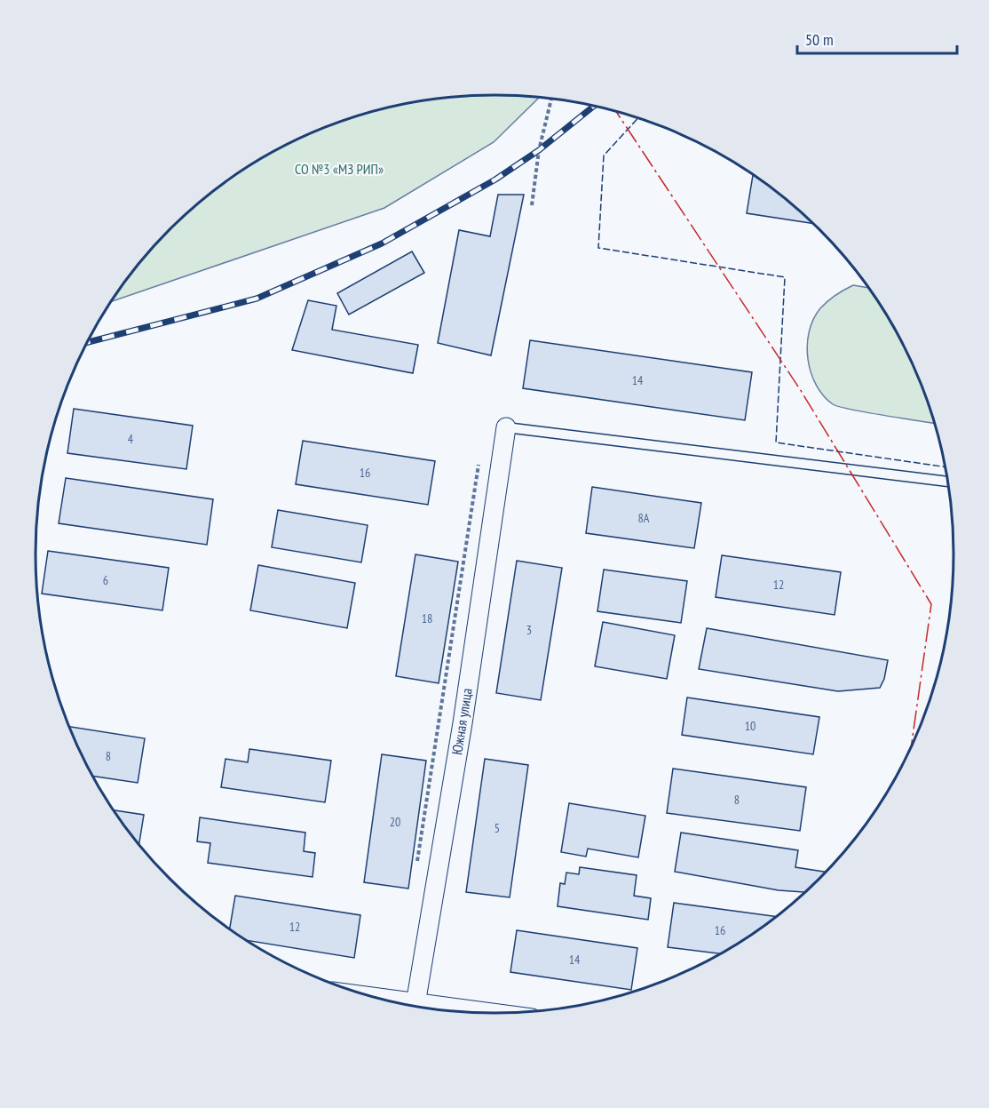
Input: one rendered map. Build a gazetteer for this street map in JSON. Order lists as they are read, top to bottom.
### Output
{
  "streets": {
    "street": ["Южная улица"]
  },
  "parks": ["СО №3 «МЗ РИП»"],
  "house_numbers": [
    "14",
    "4",
    "16",
    "8А",
    "6",
    "12",
    "18",
    "3",
    "10",
    "8",
    "8",
    "20",
    "5",
    "12",
    "16",
    "14"
  ],
  "scale_bar": "50 m"
}
